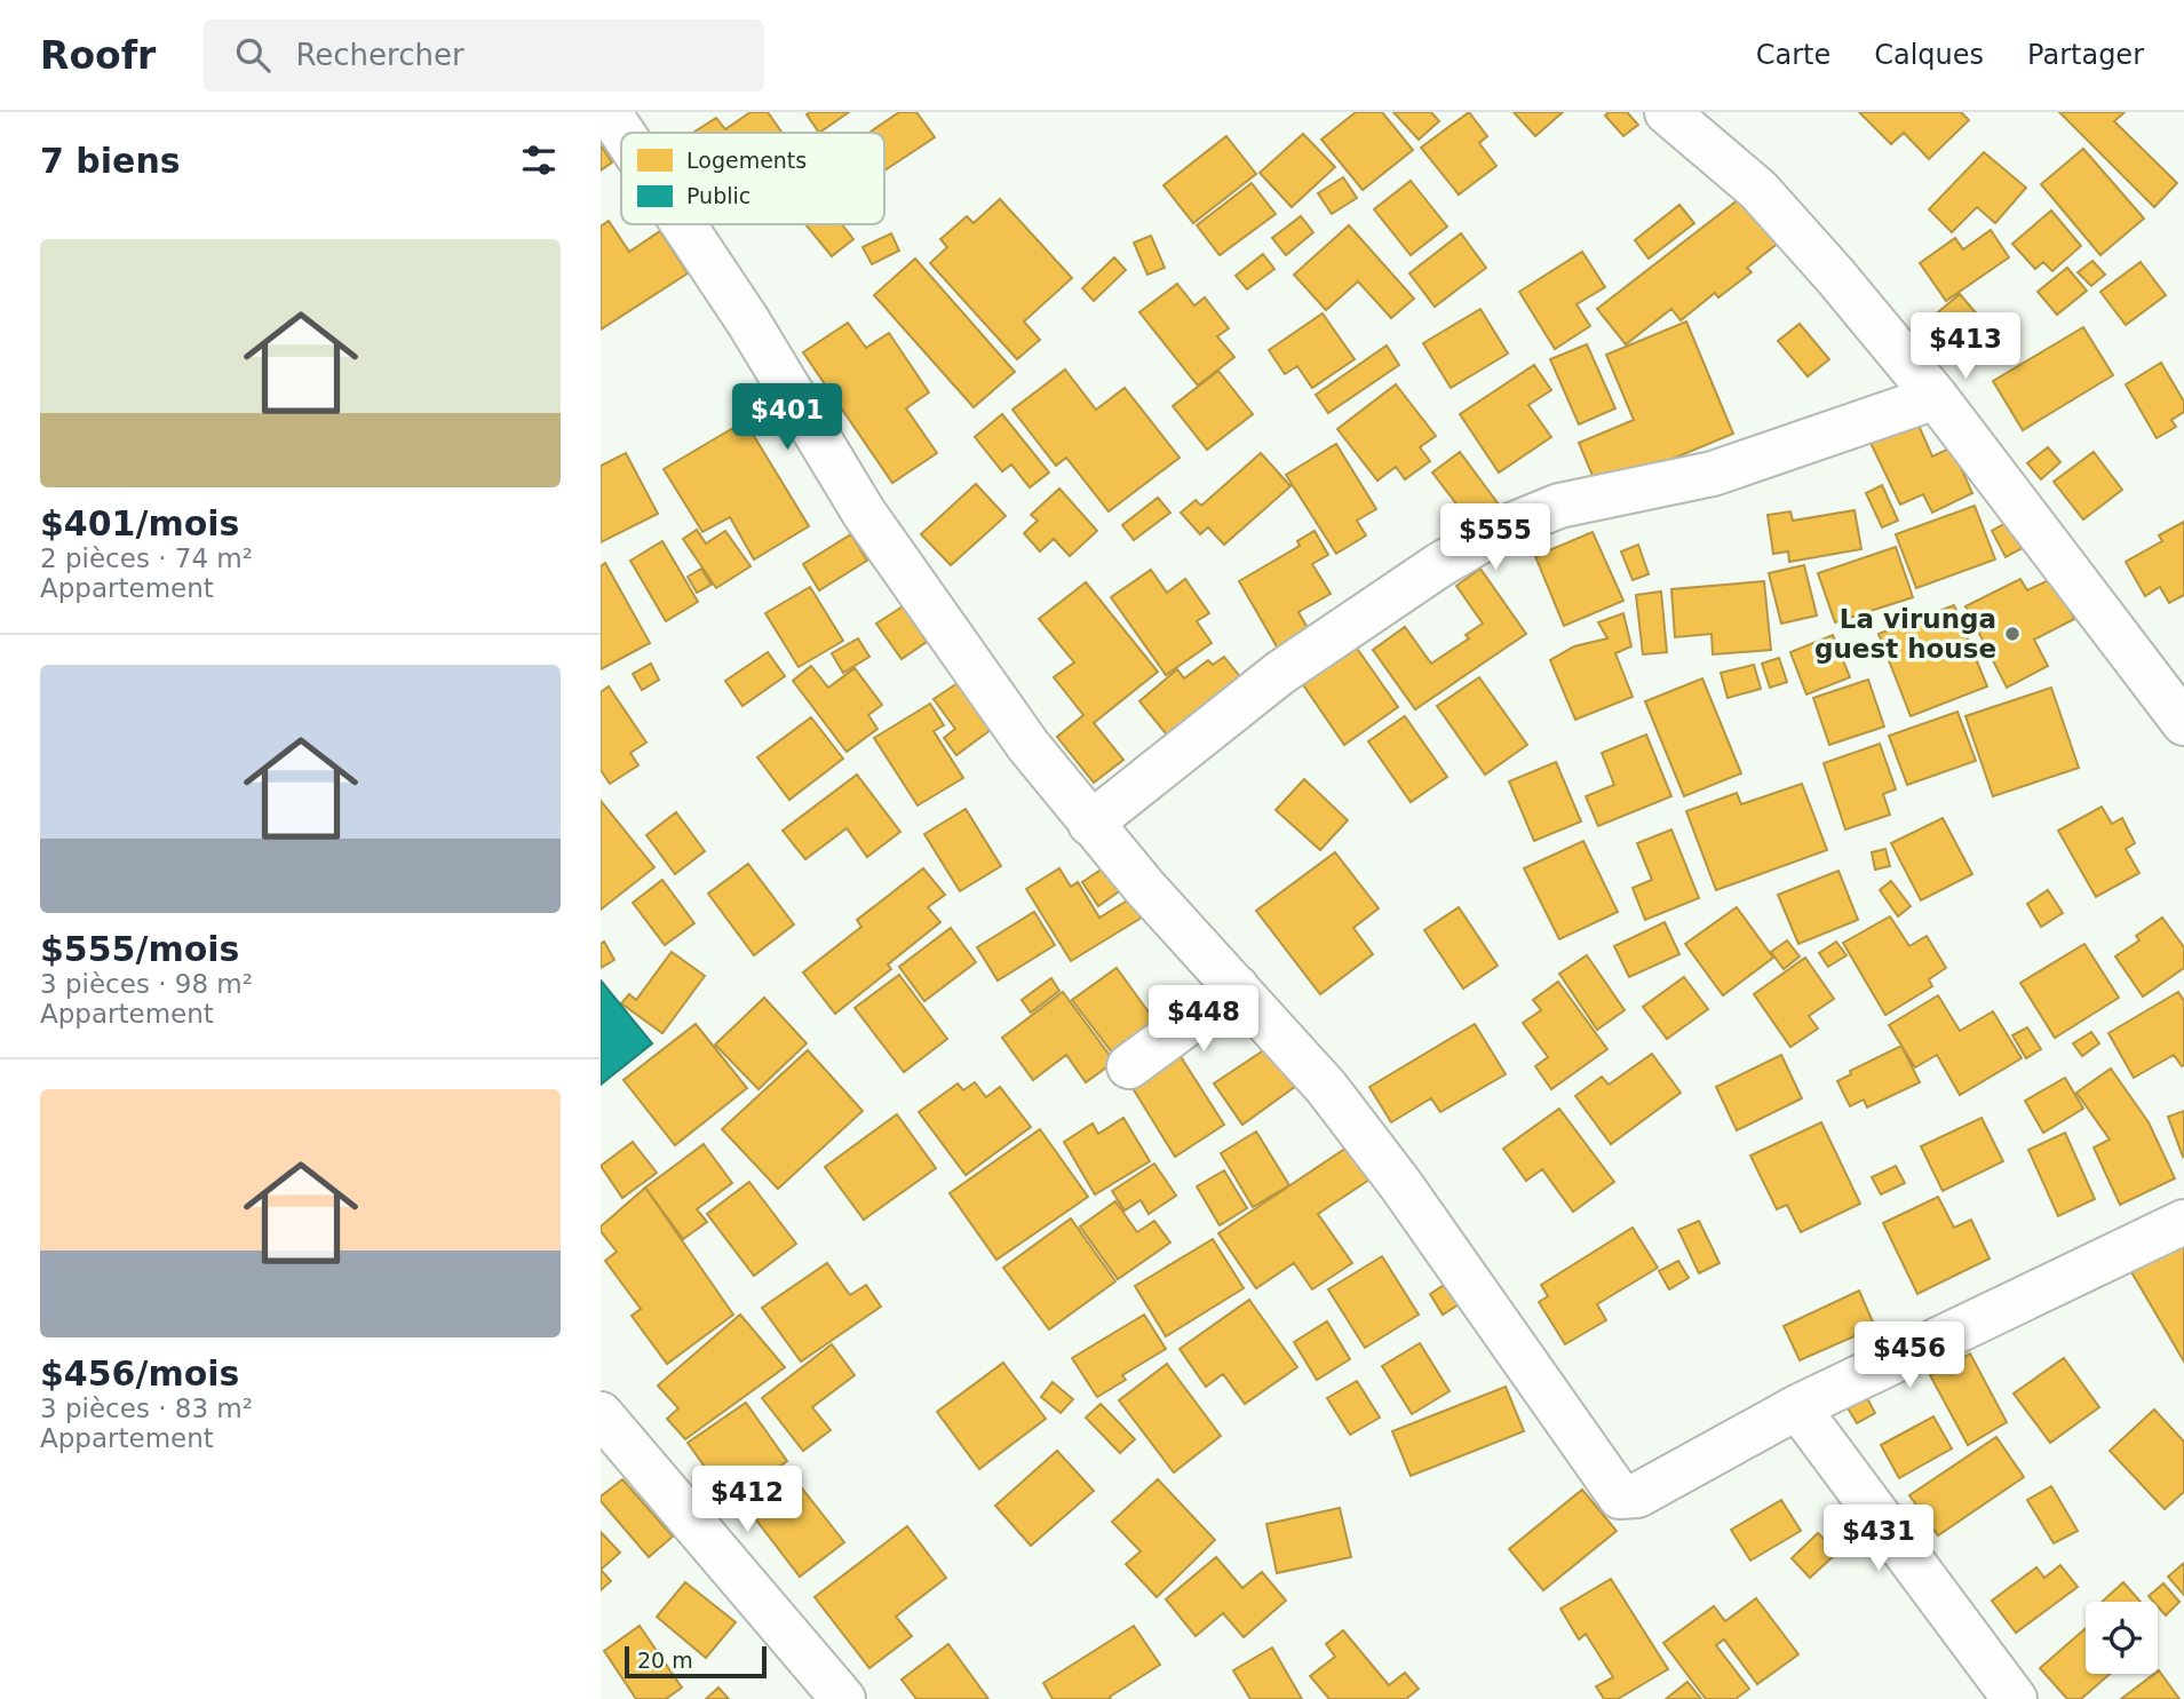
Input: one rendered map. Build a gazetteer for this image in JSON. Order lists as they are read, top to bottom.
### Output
{
  "places": ["La virunga guest house"],
  "legend": ["Logements", "Public"],
  "scale_bar": "20 m",
  "page": {
    "header": "Roofr",
    "search": "Rechercher",
    "nav": ["Carte", "Calques", "Partager"],
    "heading": "7 biens",
    "list": [
      {
        "name": "$401/mois",
        "note": "2 pièces · 74 m² · Appartement"
      },
      {
        "name": "$555/mois",
        "note": "3 pièces · 98 m² · Appartement"
      },
      {
        "name": "$456/mois",
        "note": "3 pièces · 83 m² · Appartement"
      }
    ],
    "price": [
      "$413",
      "$401",
      "$555",
      "$448",
      "$456",
      "$412",
      "$431"
    ],
    "scale": "20 m"
  }
}
